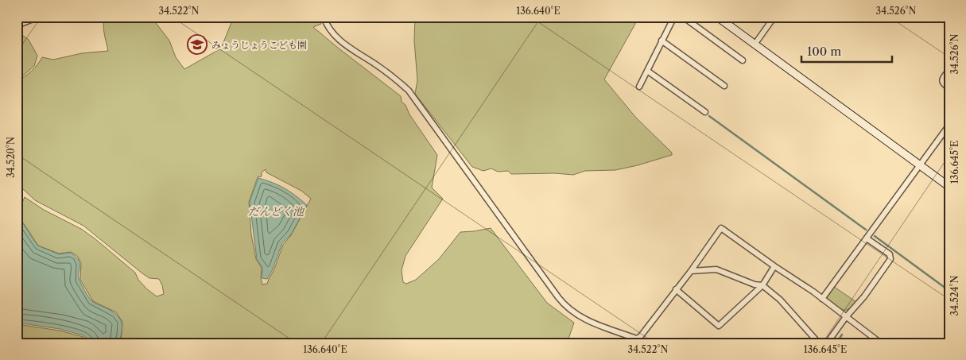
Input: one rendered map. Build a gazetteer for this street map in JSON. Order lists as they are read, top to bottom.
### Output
{
  "water": ["だんどく池"],
  "places": {
    "school or university": ["みょうじょうこども園"]
  },
  "scale_bar": "100 m",
  "coordinates": [
    "34.522°N",
    "136.640°E",
    "34.526°N",
    "34.520°N",
    "136.645°E",
    "34.524°N"
  ]
}
